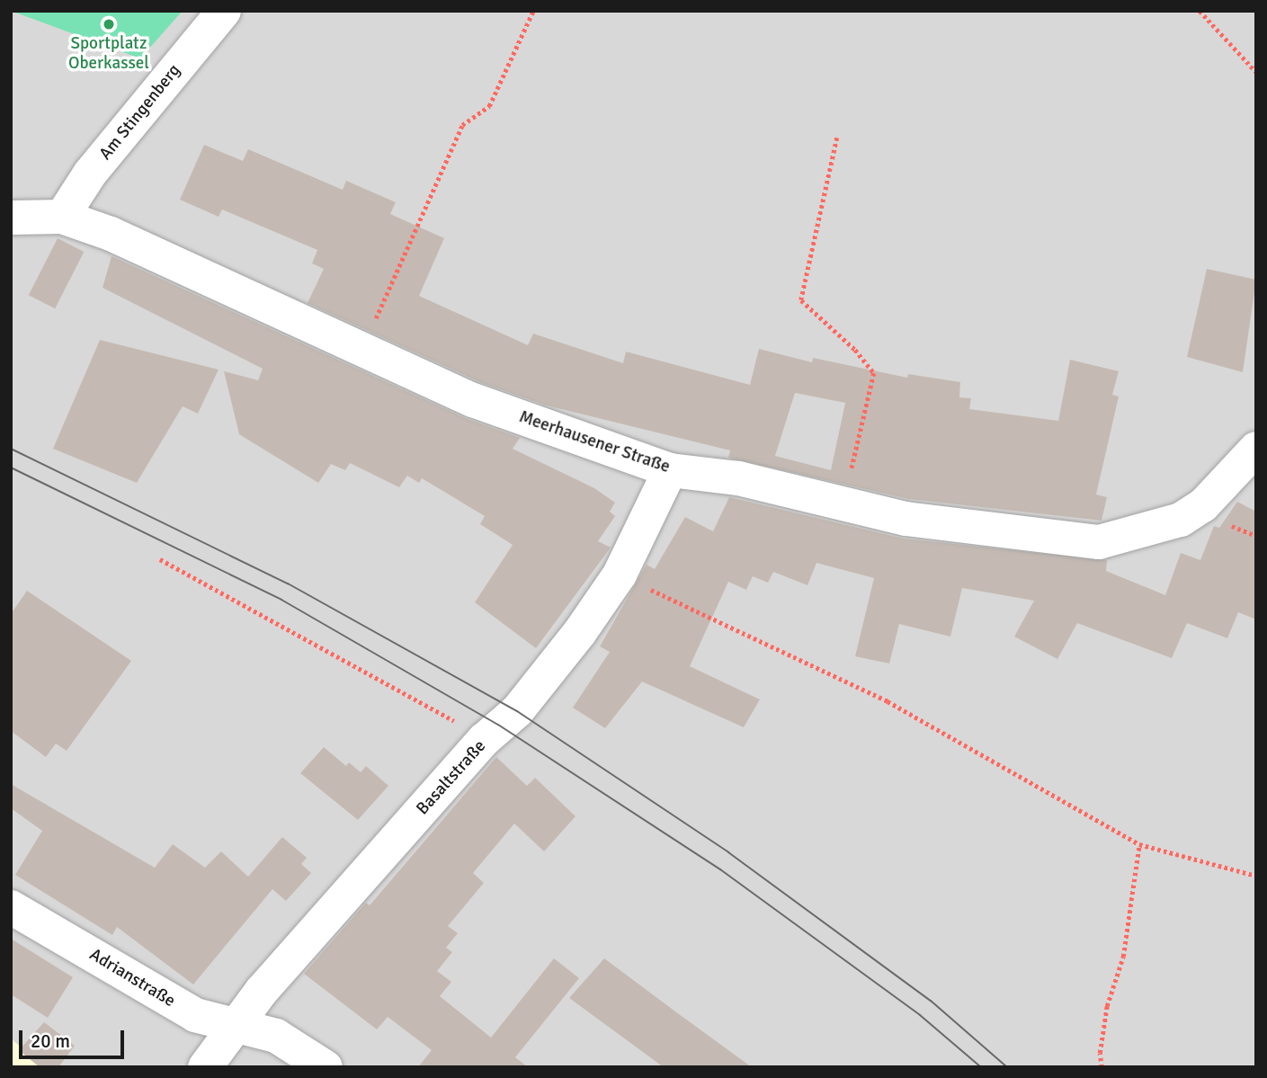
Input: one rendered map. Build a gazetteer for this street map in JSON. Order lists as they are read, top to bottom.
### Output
{
  "streets": {
    "street": [
      "Am Stingenberg",
      "Meerhausener Straße",
      "Basaltstraße",
      "Adrianstraße"
    ]
  },
  "crossings": [
    ["Am Stingenberg", "Meerhausener Straße"],
    ["Meerhausener Straße", "Basaltstraße"],
    ["Basaltstraße", "Adrianstraße"]
  ],
  "places": ["Sportplatz Oberkassel"],
  "scale_bar": "20 m"
}
